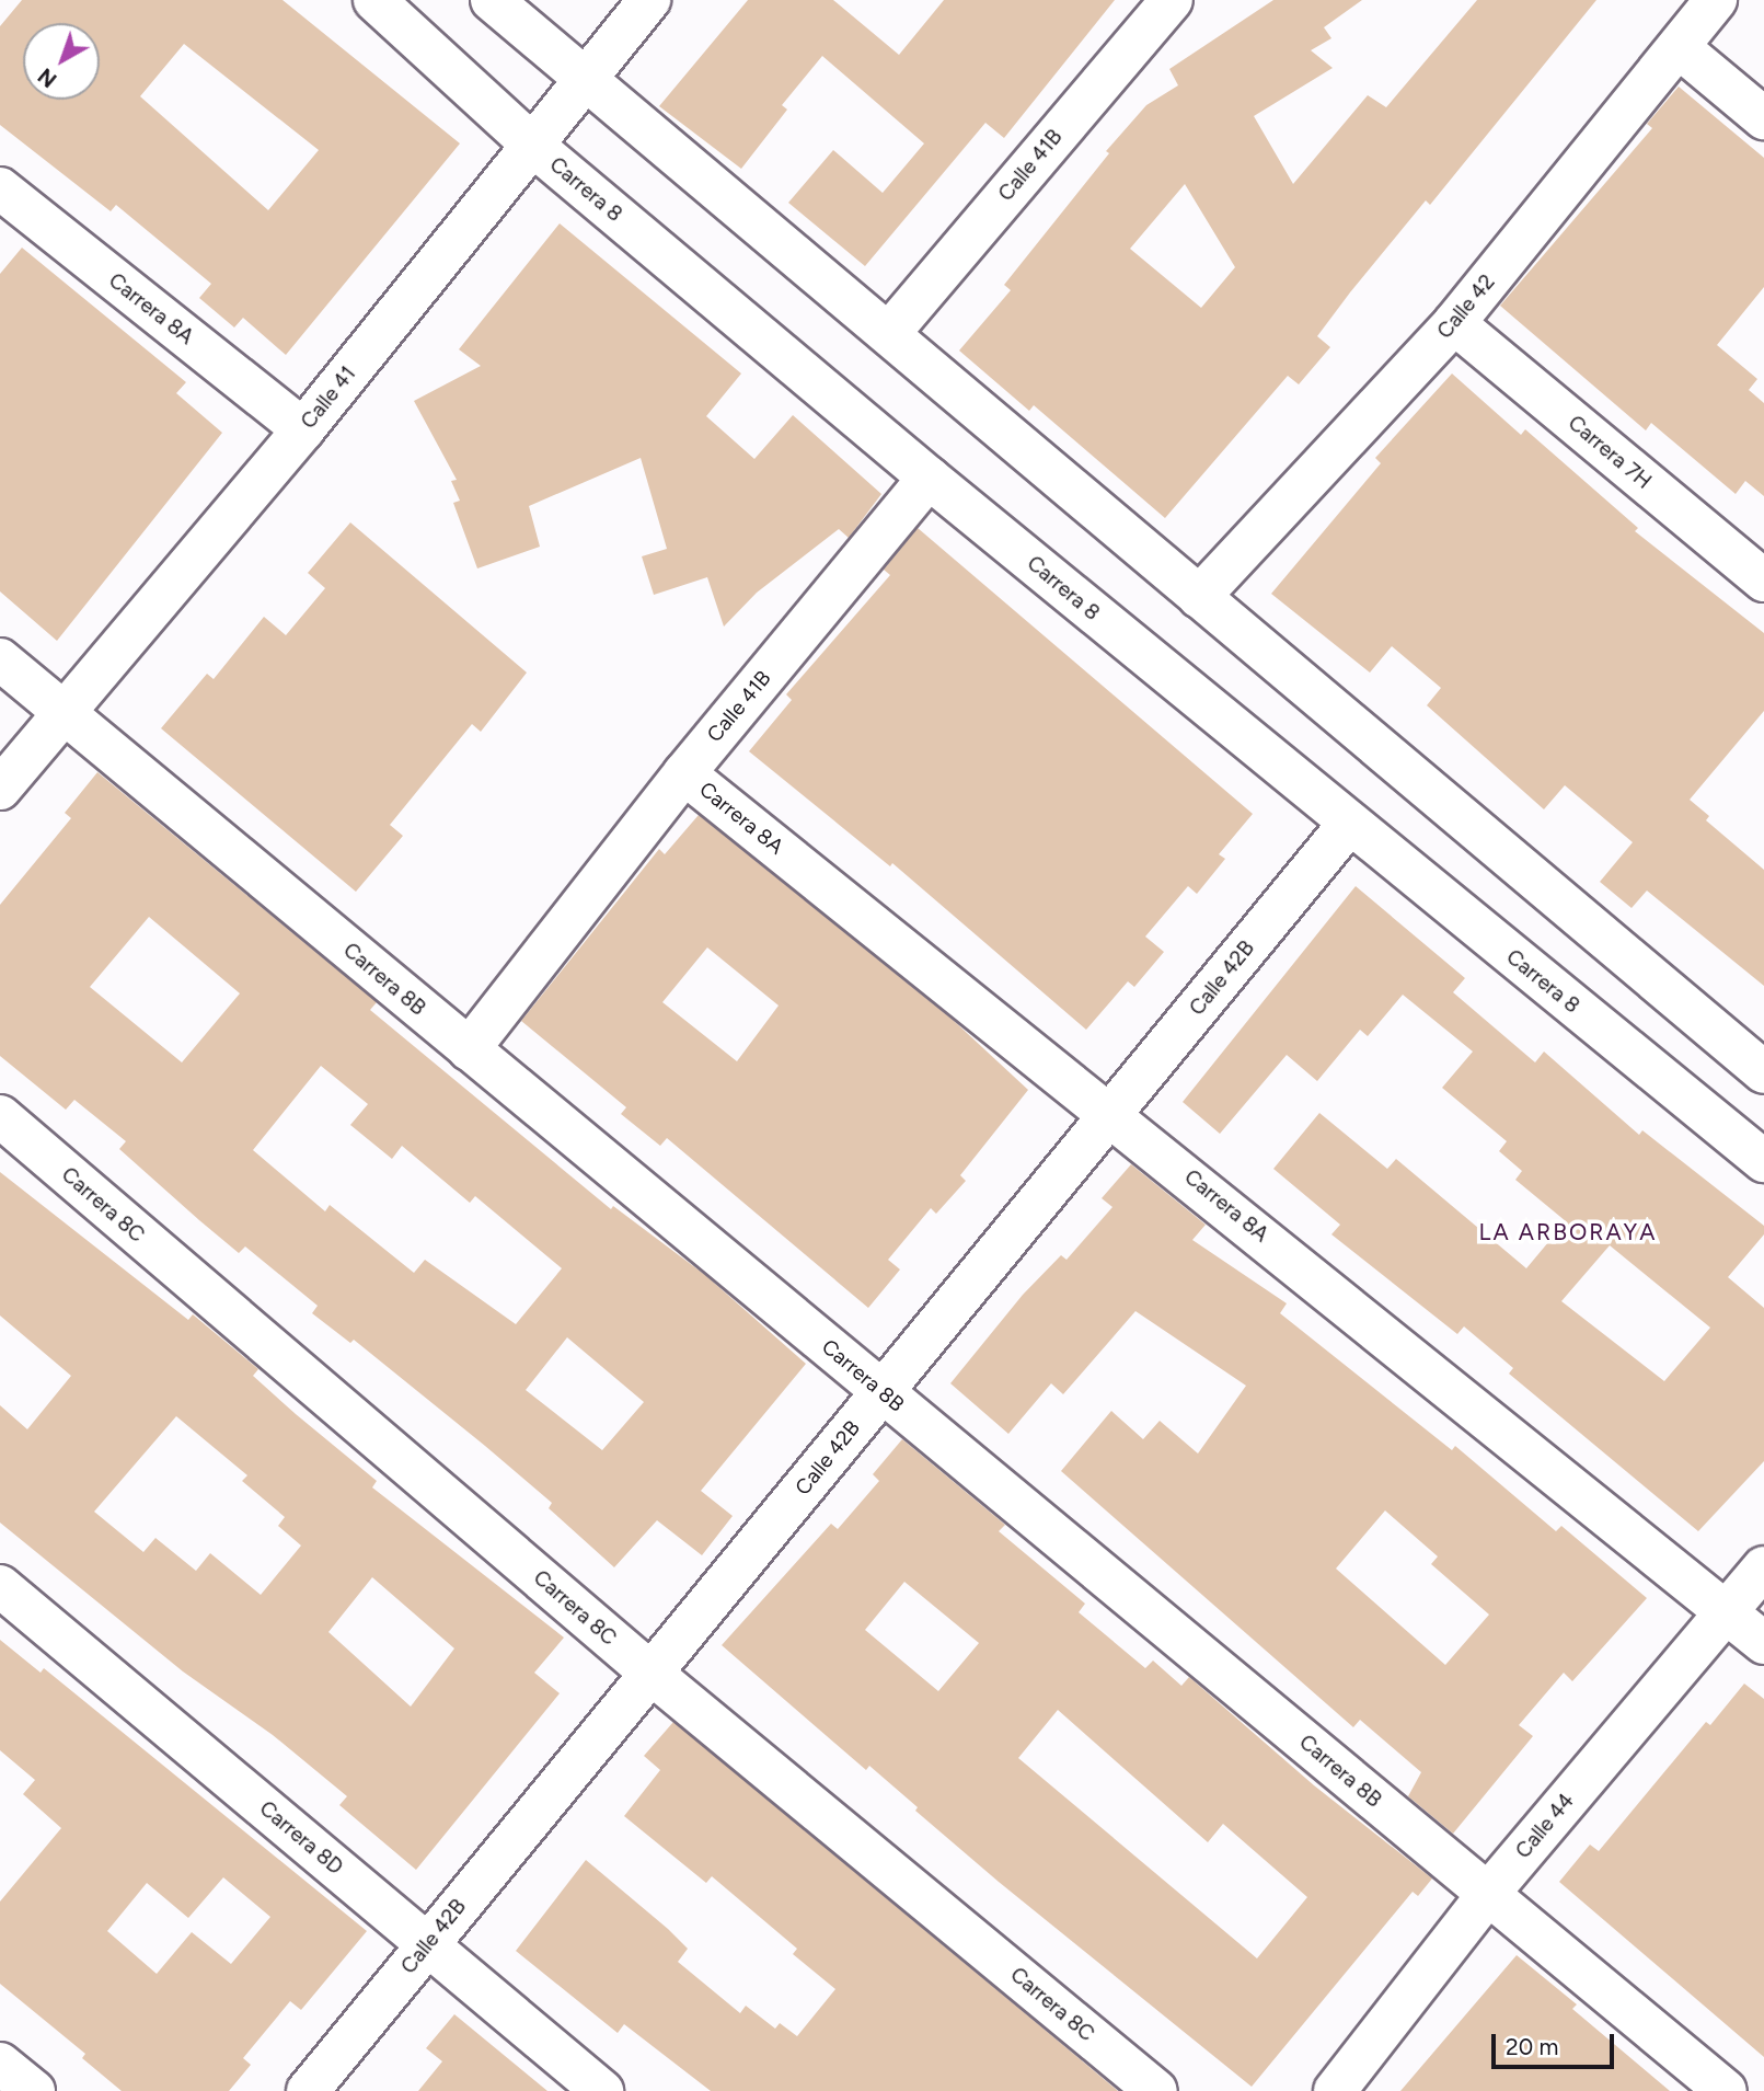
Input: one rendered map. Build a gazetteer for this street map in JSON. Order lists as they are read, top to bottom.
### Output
{
  "streets": {
    "street": [
      "Calle 41B",
      "Carrera 8",
      "Calle 42",
      "Carrera 8A",
      "Calle 41",
      "Carrera 7H",
      "Calle 42B",
      "Carrera 8B",
      "Carrera 8C",
      "Calle 44",
      "Carrera 8D"
    ]
  },
  "crossings": [
    ["Calle 41B", "Carrera 8"],
    ["Calle 41B", "Carrera 8A"],
    ["Calle 41B", "Carrera 8B"],
    ["Carrera 8", "Calle 41"],
    ["Carrera 8", "Calle 42B"],
    ["Calle 42", "Carrera 7H"],
    ["Carrera 8A", "Calle 41"],
    ["Carrera 8A", "Calle 42B"],
    ["Carrera 8A", "Calle 44"],
    ["Calle 41", "Carrera 8B"],
    ["Calle 42B", "Carrera 8B"],
    ["Calle 42B", "Carrera 8C"],
    ["Calle 42B", "Carrera 8D"],
    ["Carrera 8B", "Calle 44"]
  ],
  "districts": ["LA ARBORAYA"],
  "scale_bar": "20 m",
  "north": "bottom left"
}
